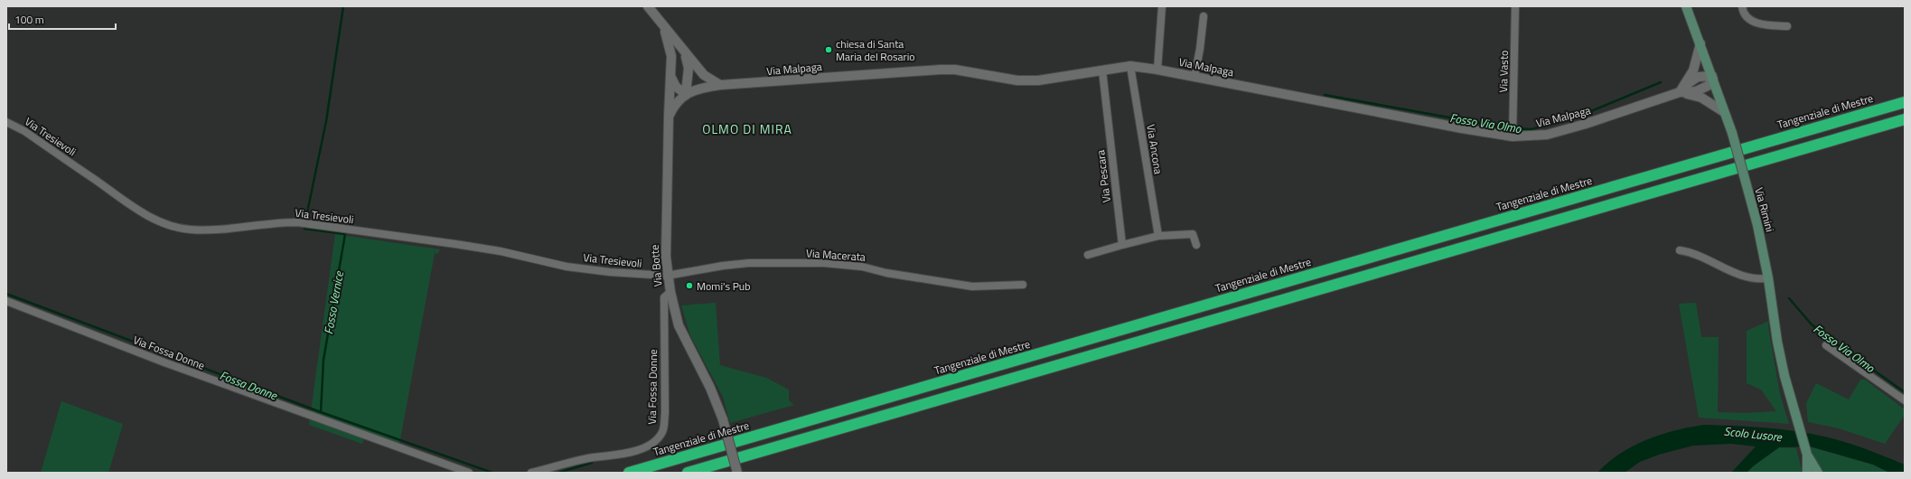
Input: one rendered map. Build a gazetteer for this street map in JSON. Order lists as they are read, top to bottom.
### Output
{
  "streets": {
    "highway": ["Tangenziale di Mestre"],
    "main road": ["Via Rimini"],
    "street": [
      "Via Malpaga",
      "Via Vasto",
      "Via Tresievoli",
      "Via Ancona",
      "Via Pescara",
      "Via Macerata",
      "Via Botte",
      "Via Fossa Donne"
    ]
  },
  "crossings": [
    ["Via Malpaga", "Via Vasto"],
    ["Via Malpaga", "Via Ancona"],
    ["Via Malpaga", "Via Pescara"],
    ["Via Malpaga", "Via Botte"],
    ["Via Tresievoli", "Via Macerata"],
    ["Via Tresievoli", "Via Botte"],
    ["Via Macerata", "Via Botte"],
    ["Via Botte", "Via Fossa Donne"]
  ],
  "districts": ["OLMO DI MIRA"],
  "water": [
    "Fosso Via Olmo",
    "Fosso Vernice",
    "Fossa Donne",
    "Scolo Lusore"
  ],
  "places": ["chiesa di Santa Maria del Rosario", "Momi's Pub"],
  "scale_bar": "100 m"
}
